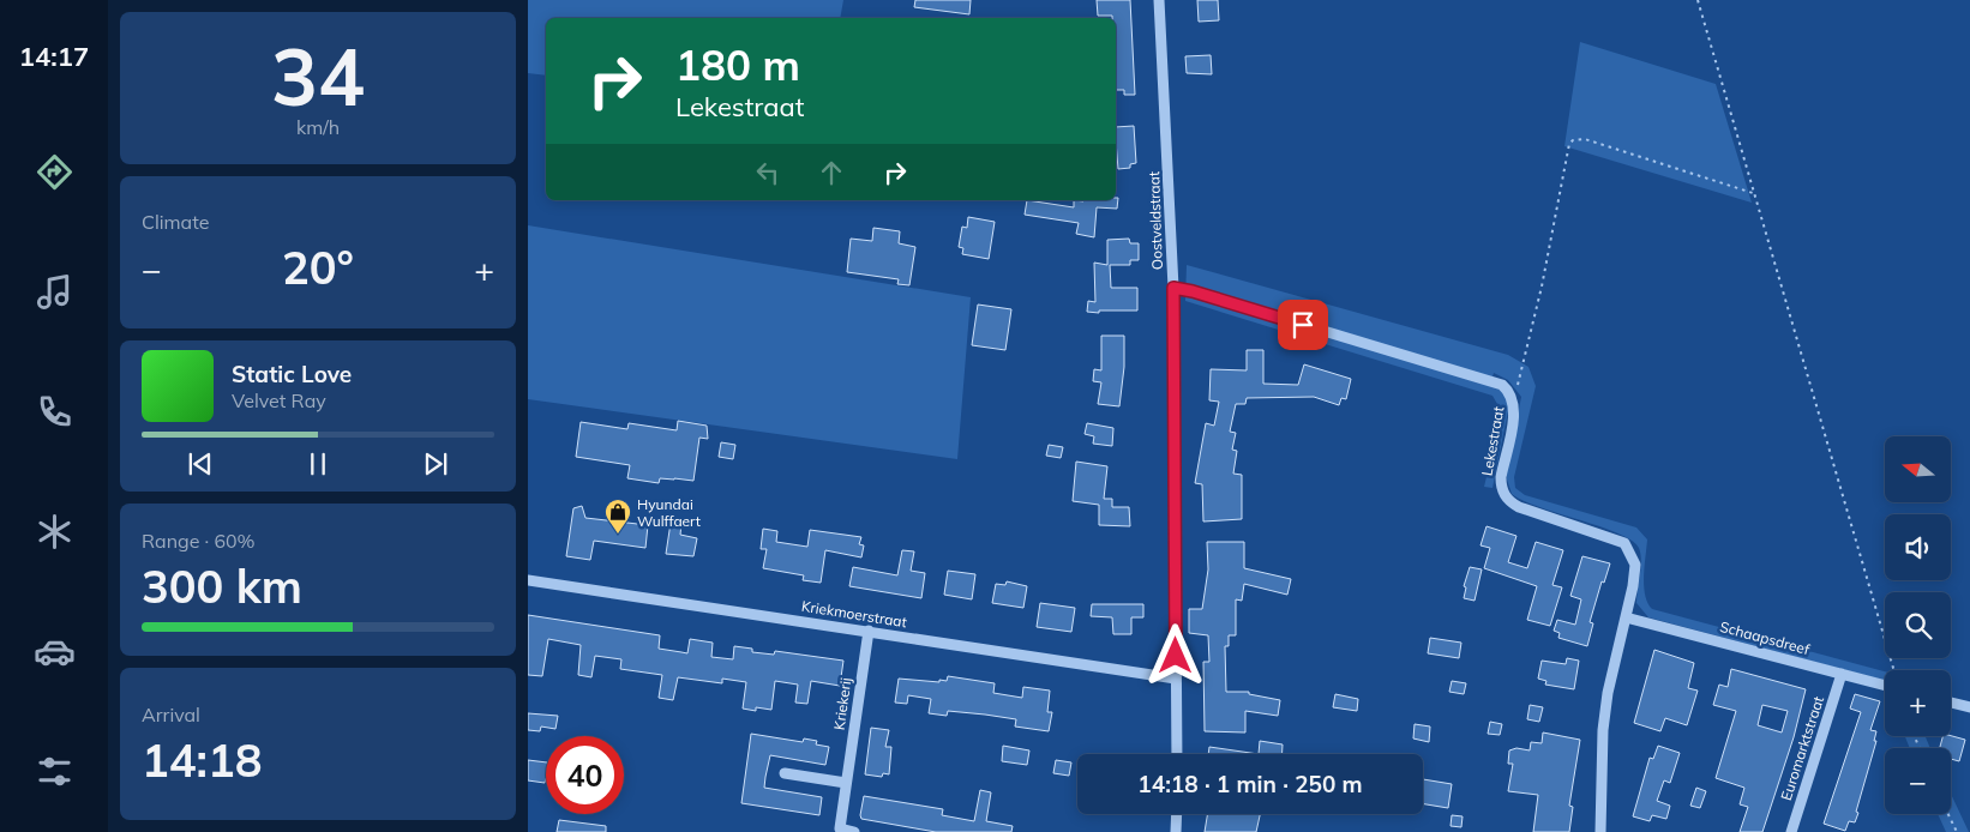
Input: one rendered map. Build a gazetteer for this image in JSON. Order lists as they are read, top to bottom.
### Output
{
  "streets": {
    "street": [
      "Oostveldstraat",
      "Lekestraat",
      "Kriekmoerstraat",
      "Schaapsdreef",
      "Kriekerij",
      "Euromarktstraat"
    ]
  },
  "crossings": [
    ["Oostveldstraat", "Lekestraat"],
    ["Oostveldstraat", "Kriekmoerstraat"],
    ["Lekestraat", "Schaapsdreef"],
    ["Kriekmoerstraat", "Kriekerij"],
    ["Schaapsdreef", "Euromarktstraat"]
  ],
  "places": {
    "shop": ["Hyundai Wulffaert"]
  },
  "north": "left",
  "page": {
    "tabs": "14:17",
    "tile": [
      ["34", "km/h"],
      "Climate",
      ["Range · 60%", "300 km"],
      ["Arrival", "14:18"]
    ],
    "turn": ["180 m", "Lekestraat"],
    "heat": ["−", "20°", "+"],
    "song": ["Static Love", "Velvet Ray"],
    "map_buttons": ["+", "−"],
    "limit": "40",
    "trip": "14:18 · 1 min · 250 m"
  }
}
